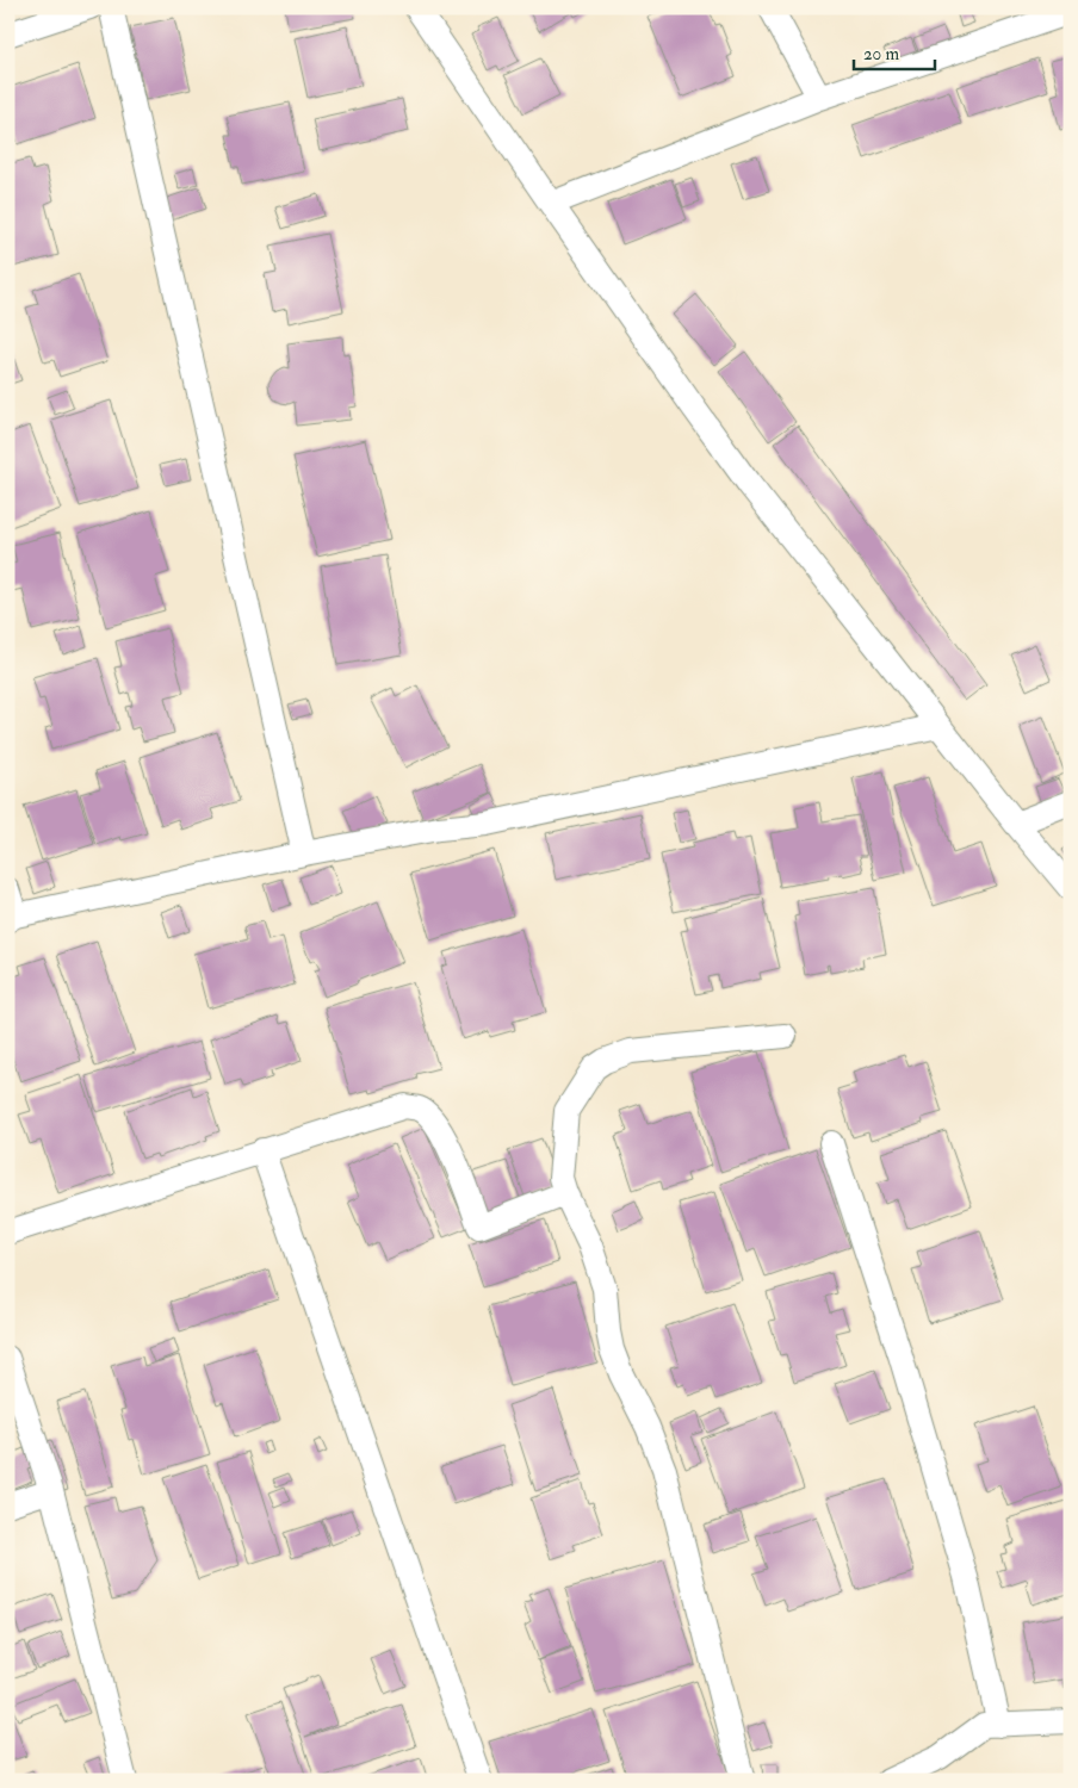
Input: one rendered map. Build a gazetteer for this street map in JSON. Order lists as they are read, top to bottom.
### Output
{
  "scale_bar": "20 m"
}
